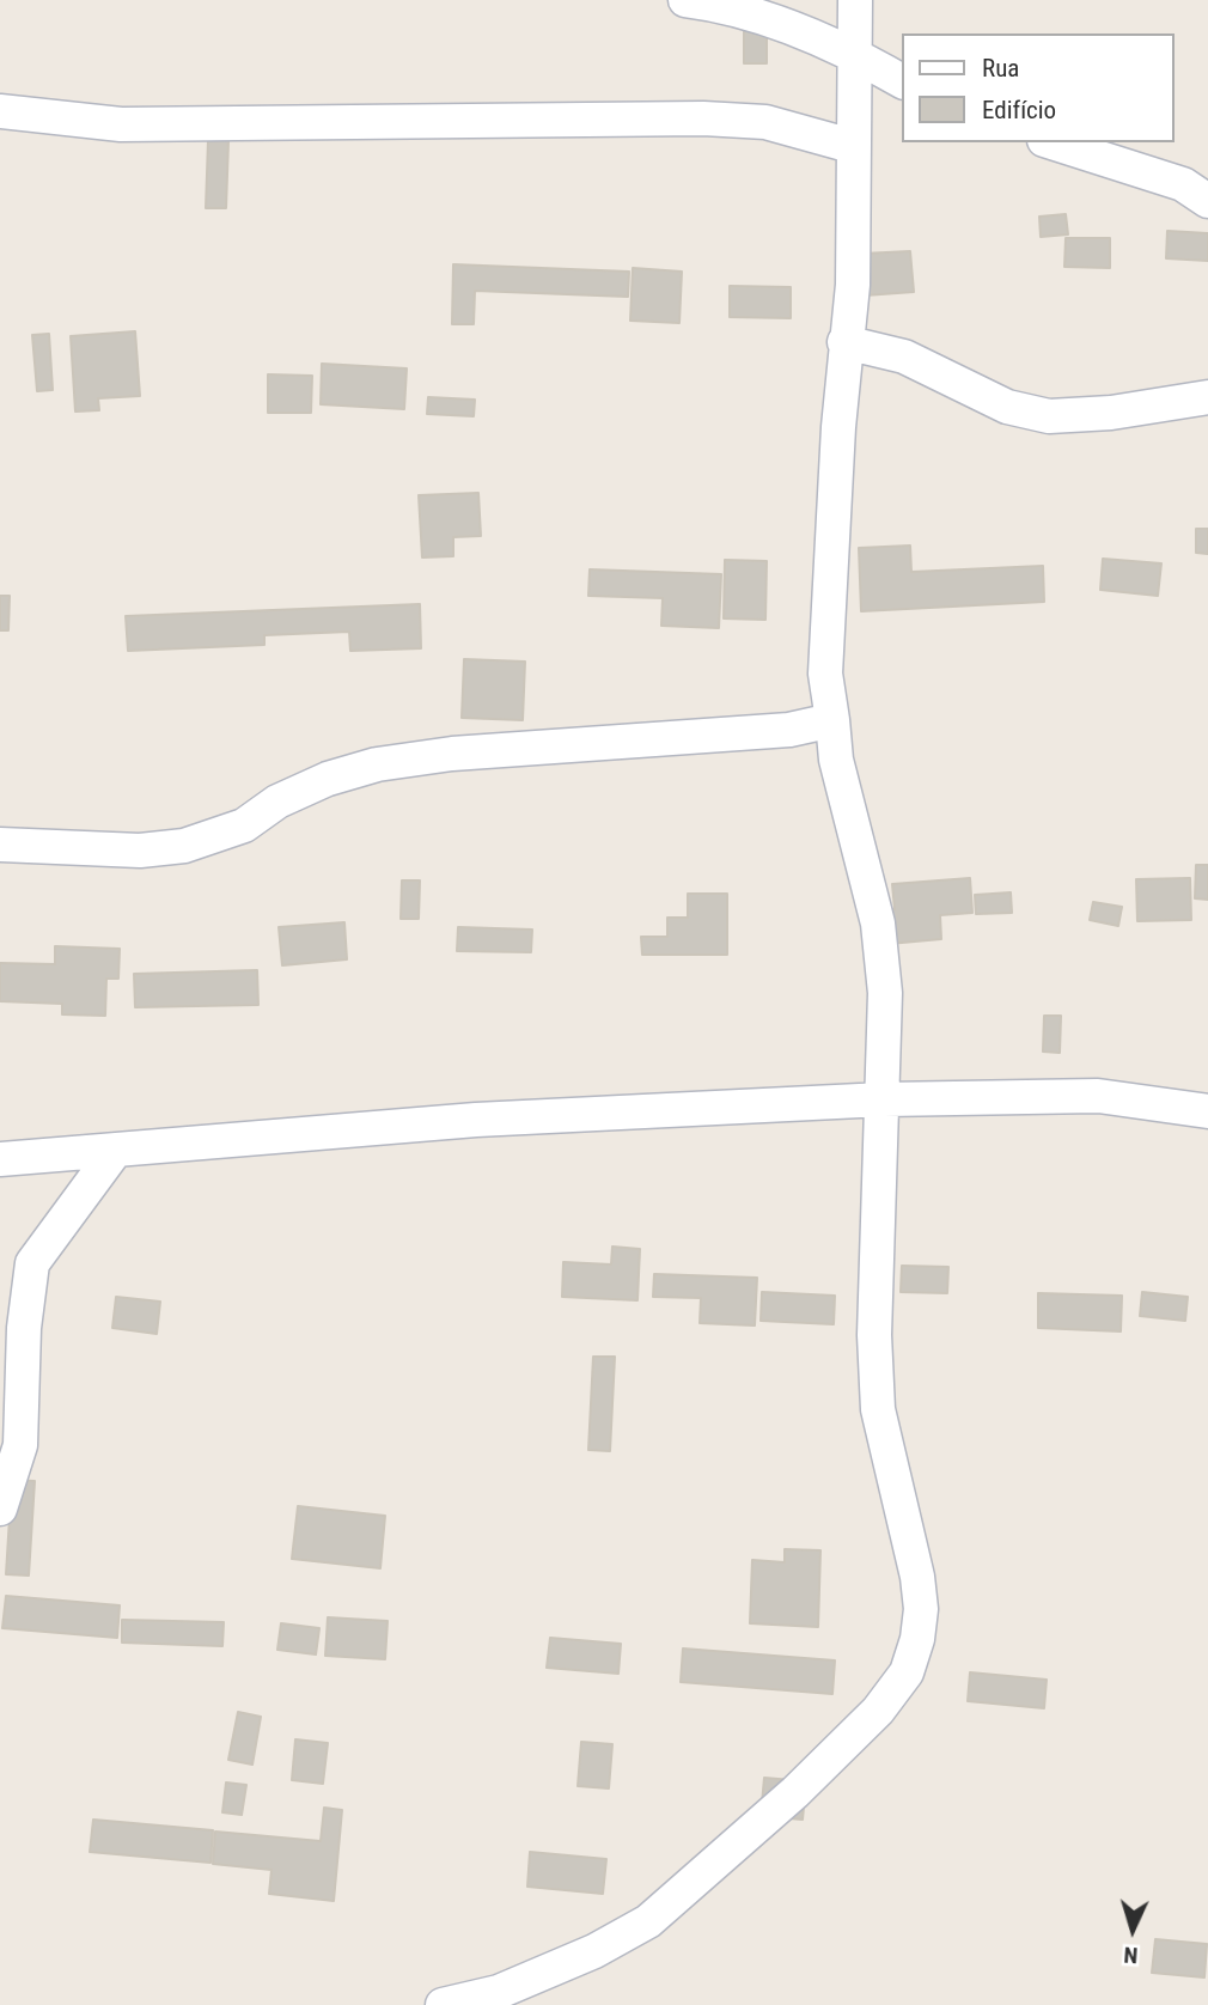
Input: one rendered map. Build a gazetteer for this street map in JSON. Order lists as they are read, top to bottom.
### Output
{
  "legend": ["Rua", "Edifício"],
  "north": "bottom"
}
